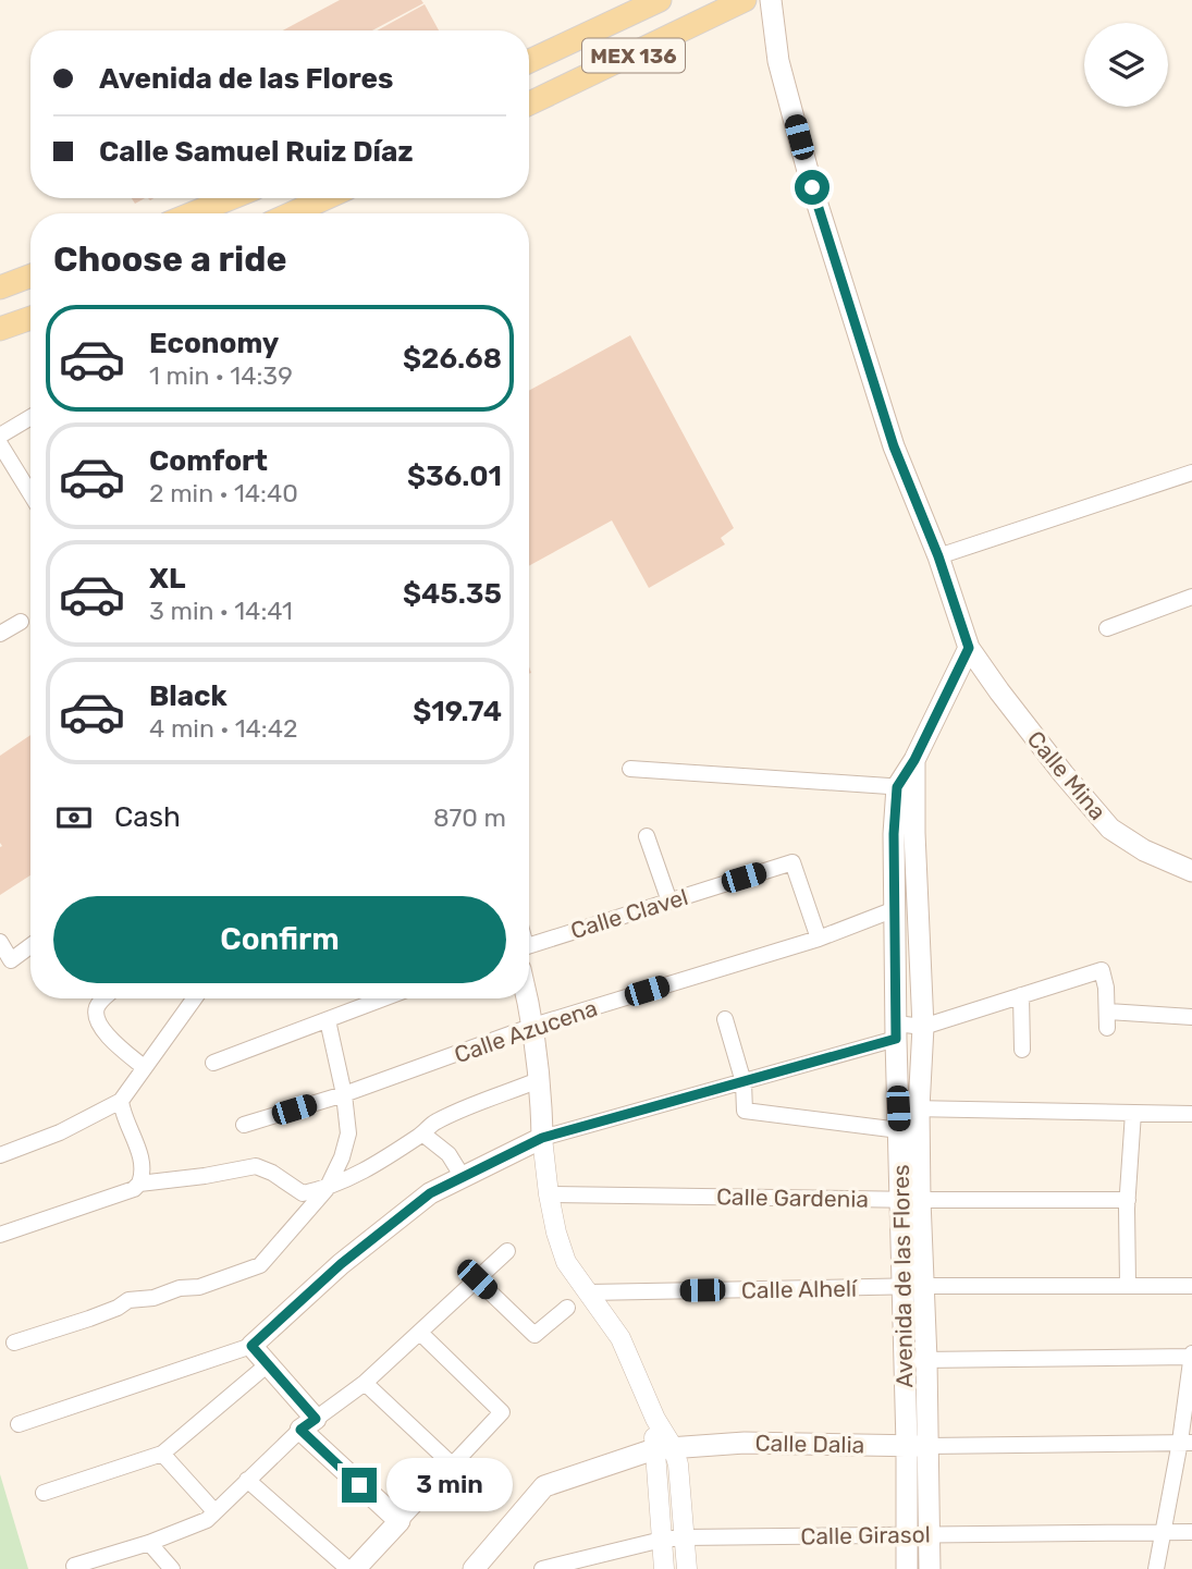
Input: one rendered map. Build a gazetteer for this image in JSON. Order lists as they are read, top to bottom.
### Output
{
  "streets": {
    "main road": [
      "MEX 136",
      "Calle Mina",
      "Avenida de las Flores",
      "Calle Dalia"
    ],
    "street": [
      "Calle Clavel",
      "Calle Azucena",
      "Calle Gardenia",
      "Calle Alhelí",
      "Calle Girasol"
    ]
  },
  "crossings": [
    ["Calle Mina", "Avenida de las Flores"],
    ["Calle Clavel", "Calle Azucena"],
    ["Calle Azucena", "Avenida de las Flores"],
    ["Calle Gardenia", "Avenida de las Flores"],
    ["Avenida de las Flores", "Calle Alhelí"],
    ["Avenida de las Flores", "Calle Dalia"],
    ["Avenida de las Flores", "Calle Girasol"]
  ],
  "page": {
    "banner": ["Avenida de las Flores", "Calle Samuel Ruiz Díaz"],
    "heading": "Choose a ride",
    "list": [
      {
        "name": "Economy",
        "note": "1 min · 14:39",
        "value": "$26.68"
      },
      {
        "name": "Comfort",
        "note": "2 min · 14:40",
        "value": "$36.01"
      },
      {
        "name": "XL",
        "note": "3 min · 14:41",
        "value": "$45.35"
      },
      {
        "name": "Black",
        "note": "4 min · 14:42",
        "value": "$19.74"
      }
    ],
    "pay": ["Cash", "870 m"],
    "buttons": "Confirm",
    "bubble": "3 min"
  }
}
